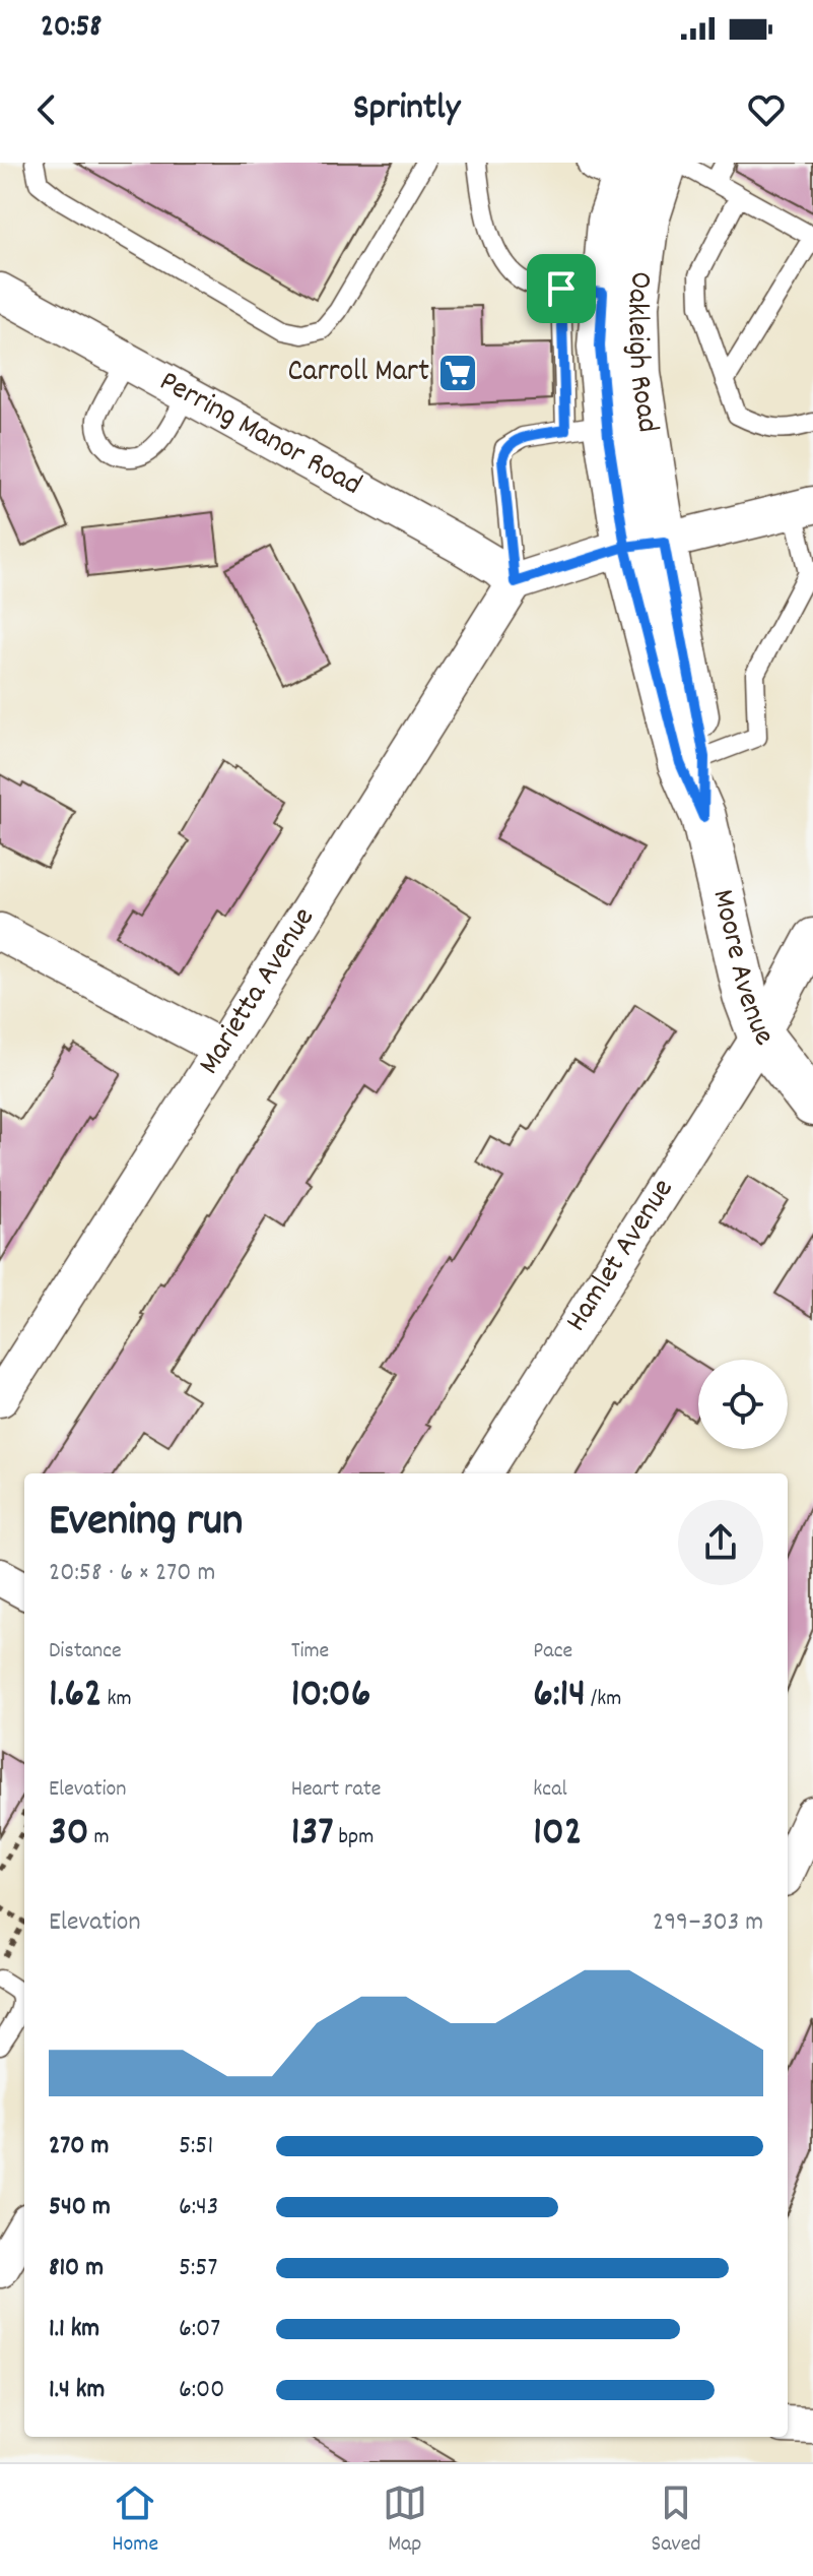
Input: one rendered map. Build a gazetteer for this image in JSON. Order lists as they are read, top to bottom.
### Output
{
  "streets": {
    "street": [
      "Oakleigh Road",
      "Perring Manor Road",
      "Moore Avenue",
      "Marietta Avenue",
      "Hamlet Avenue"
    ]
  },
  "crossings": [
    ["Oakleigh Road", "Moore Avenue"],
    ["Perring Manor Road", "Marietta Avenue"],
    ["Moore Avenue", "Hamlet Avenue"]
  ],
  "places": {
    "supermarket": ["Carroll Mart"]
  },
  "page": {
    "status": "20:58",
    "header": "Sprintly",
    "heading": ["Evening run", "20:58 · 6 × 270 m"],
    "stats": [
      ["Distance", "1.62 km"],
      ["Time", "10:06"],
      ["Pace", "6:14 /km"],
      ["Elevation", "30 m"],
      ["Heart rate", "137 bpm"],
      ["kcal", "102"]
    ],
    "chart": ["Elevation", "299–303 m"],
    "list": [
      {
        "name": "270 m",
        "note": "5:51"
      },
      {
        "name": "540 m",
        "note": "6:43"
      },
      {
        "name": "810 m",
        "note": "5:57"
      },
      {
        "name": "1.1 km",
        "note": "6:07"
      },
      {
        "name": "1.4 km",
        "note": "6:00"
      }
    ],
    "tabs": ["Home", "Map", "Saved"]
  }
}
